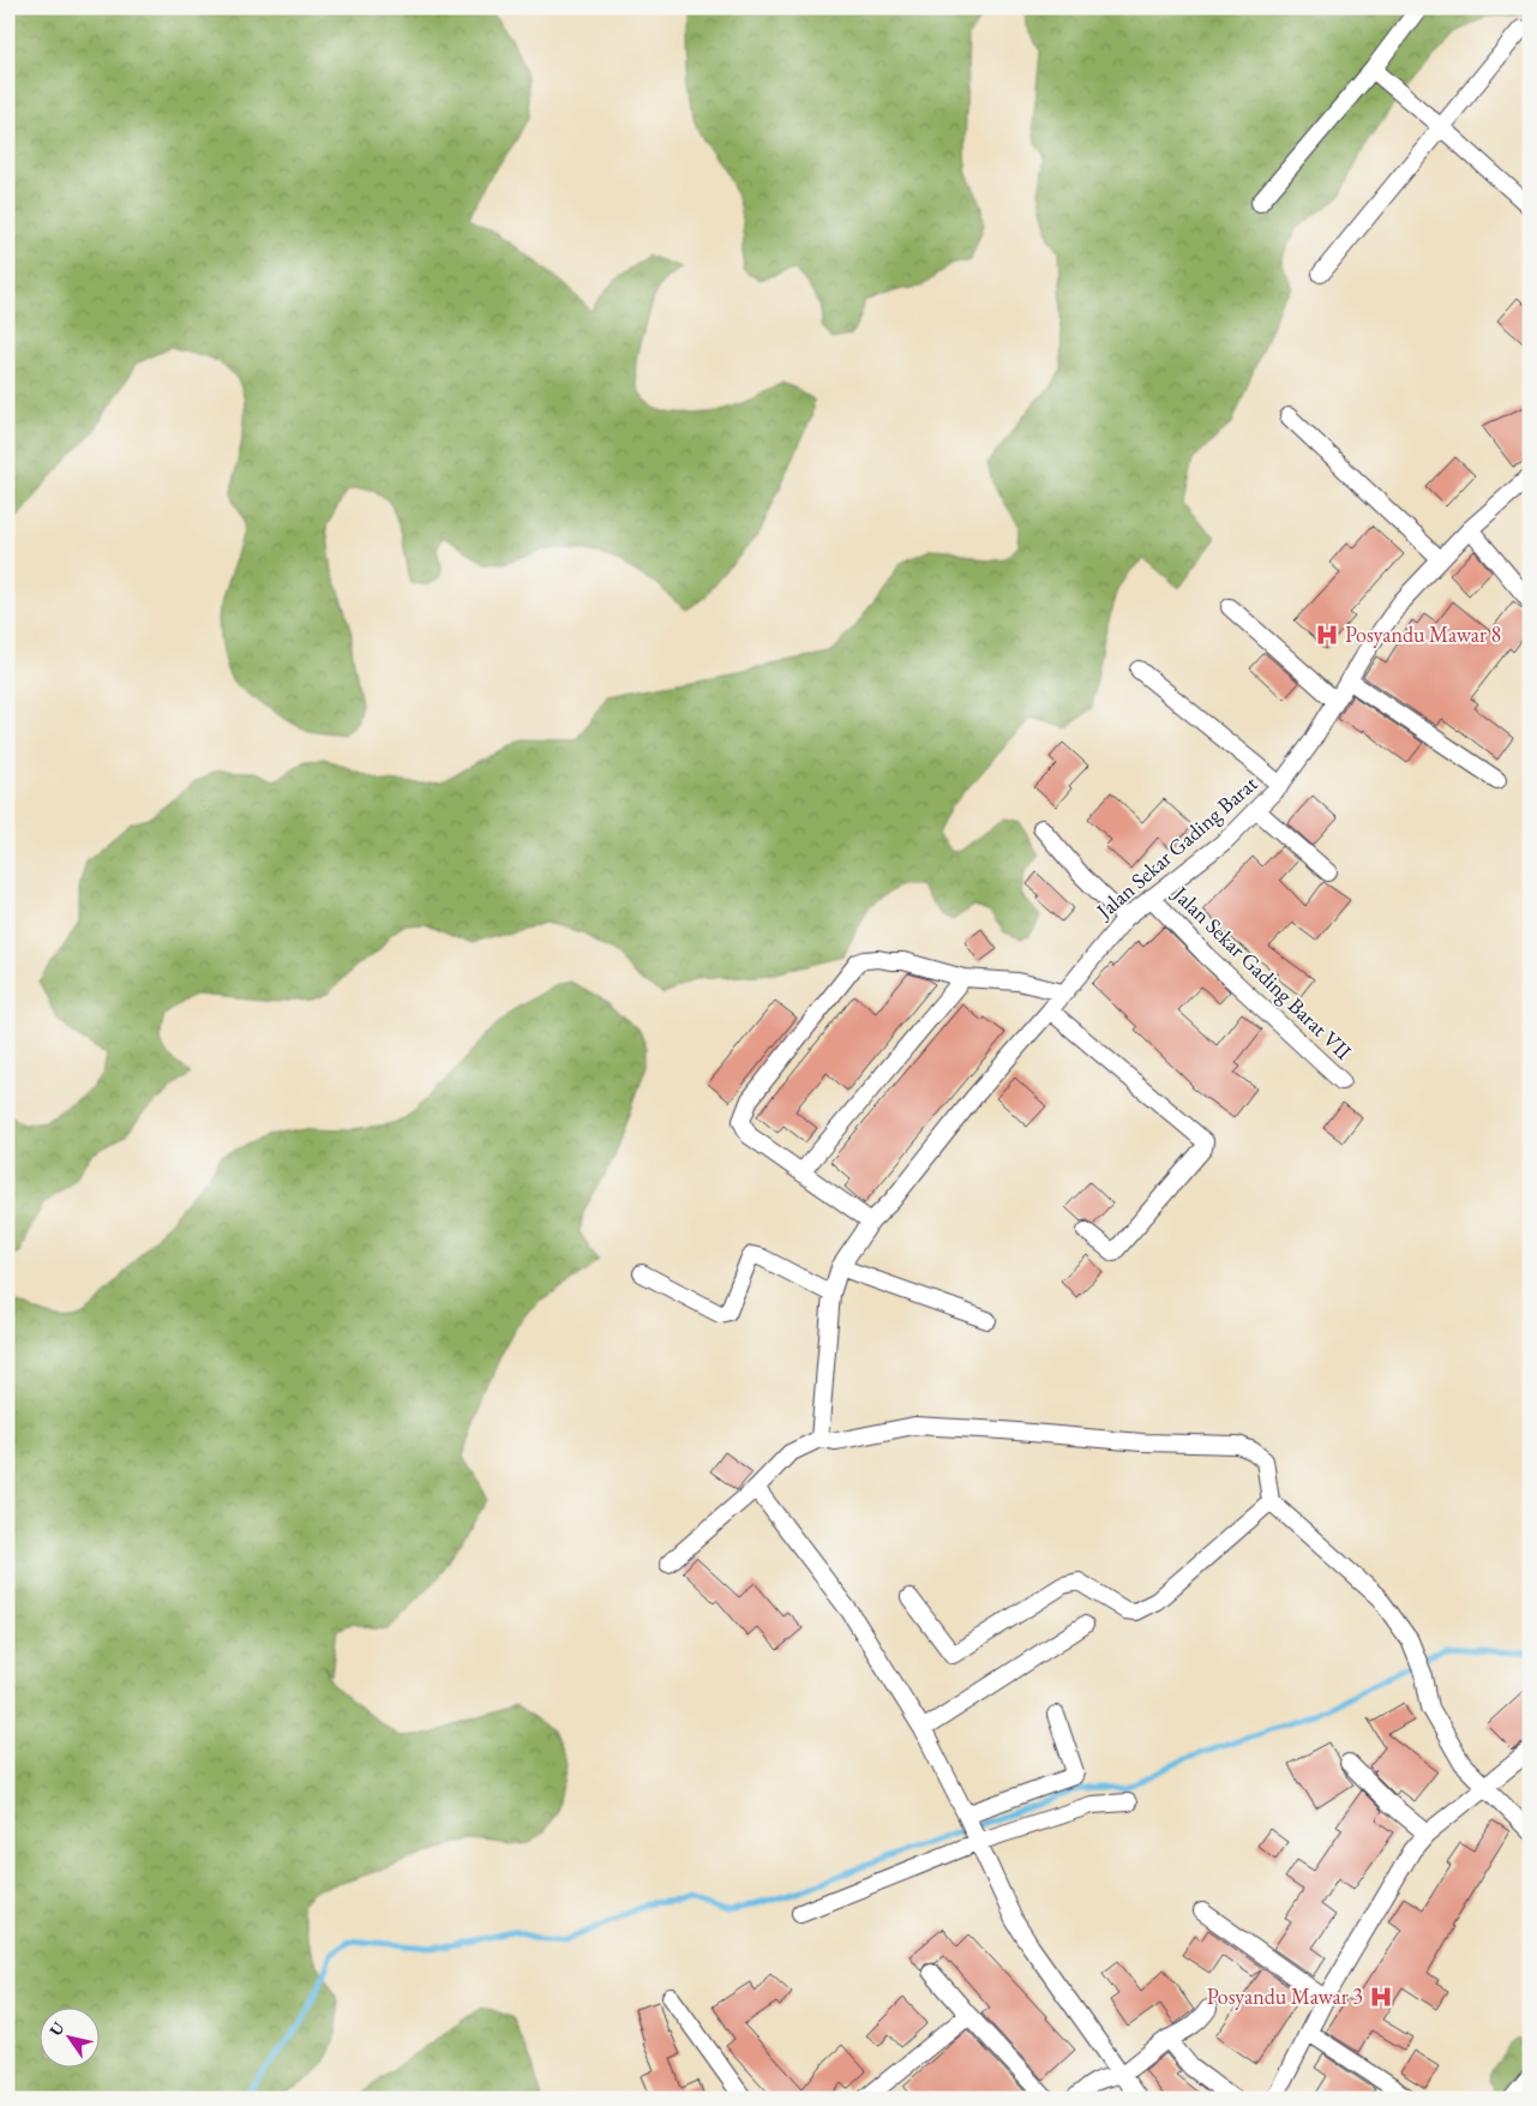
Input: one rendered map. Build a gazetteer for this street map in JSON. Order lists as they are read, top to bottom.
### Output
{
  "streets": {
    "street": ["Jalan Sekar Gading Barat", "Jalan Sekar Gading Barat VII"]
  },
  "crossings": [
    ["Jalan Sekar Gading Barat", "Jalan Sekar Gading Barat VII"]
  ],
  "places": {
    "hospital": ["Posyandu Mawar 8", "Posyandu Mawar 3"]
  },
  "north": "top left"
}
